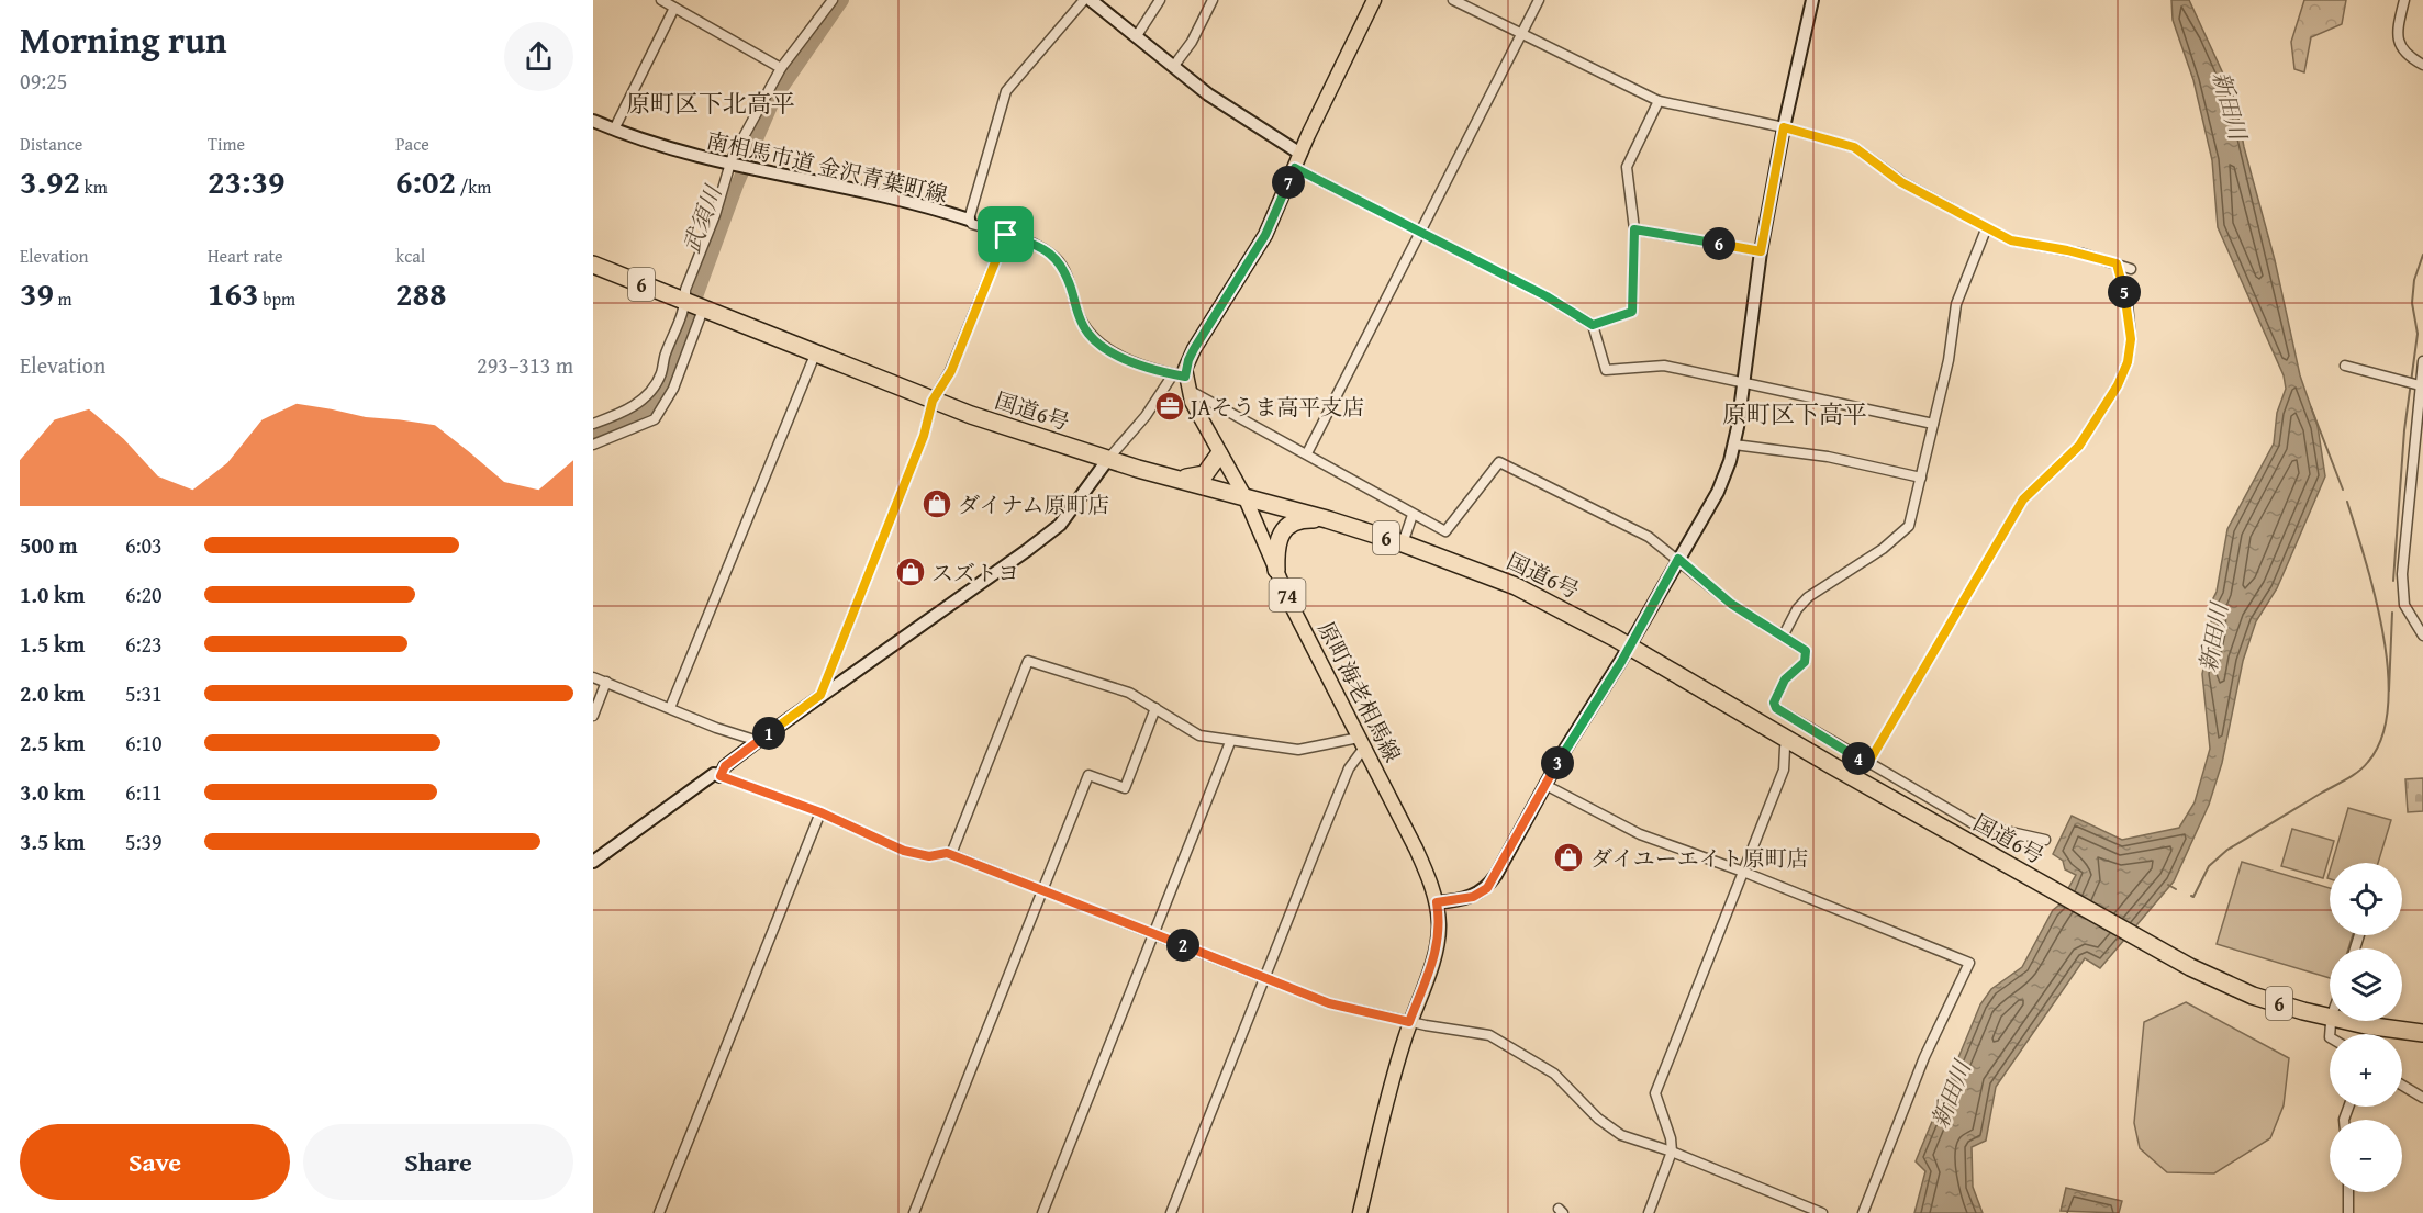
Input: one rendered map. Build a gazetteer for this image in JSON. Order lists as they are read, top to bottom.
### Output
{
  "streets": {
    "highway": ["6", "国道6号"],
    "main road": ["74", "原町海老相馬線"],
    "street": ["南相馬市道 金沢青葉町線"]
  },
  "crossings": [
    ["南相馬市道 金沢青葉町線", "原町海老相馬線"],
    ["国道6号", "原町海老相馬線"]
  ],
  "districts": ["原町区下北高平", "原町区下高平"],
  "water": ["新田川", "武須川"],
  "places": {
    "office": ["JAそうま高平支店"],
    "shop": ["ダイナム原町店", "スズトヨ", "ダイユーエイト原町店"]
  },
  "page": {
    "heading": ["Morning run", "09:25"],
    "stats": [
      ["Distance", "3.92 km"],
      ["Time", "23:39"],
      ["Pace", "6:02 /km"],
      ["Elevation", "39 m"],
      ["Heart rate", "163 bpm"],
      ["kcal", "288"]
    ],
    "pins": [
      "7",
      "6",
      "5",
      "1",
      "4",
      "3",
      "2"
    ],
    "chart": ["Elevation", "293–313 m"],
    "list": [
      {
        "name": "500 m",
        "note": "6:03"
      },
      {
        "name": "1.0 km",
        "note": "6:20"
      },
      {
        "name": "1.5 km",
        "note": "6:23"
      },
      {
        "name": "2.0 km",
        "note": "5:31"
      },
      {
        "name": "2.5 km",
        "note": "6:10"
      },
      {
        "name": "3.0 km",
        "note": "6:11"
      },
      {
        "name": "3.5 km",
        "note": "5:39"
      }
    ],
    "map_buttons": ["+", "−"],
    "buttons": ["Save", "Share"]
  }
}
